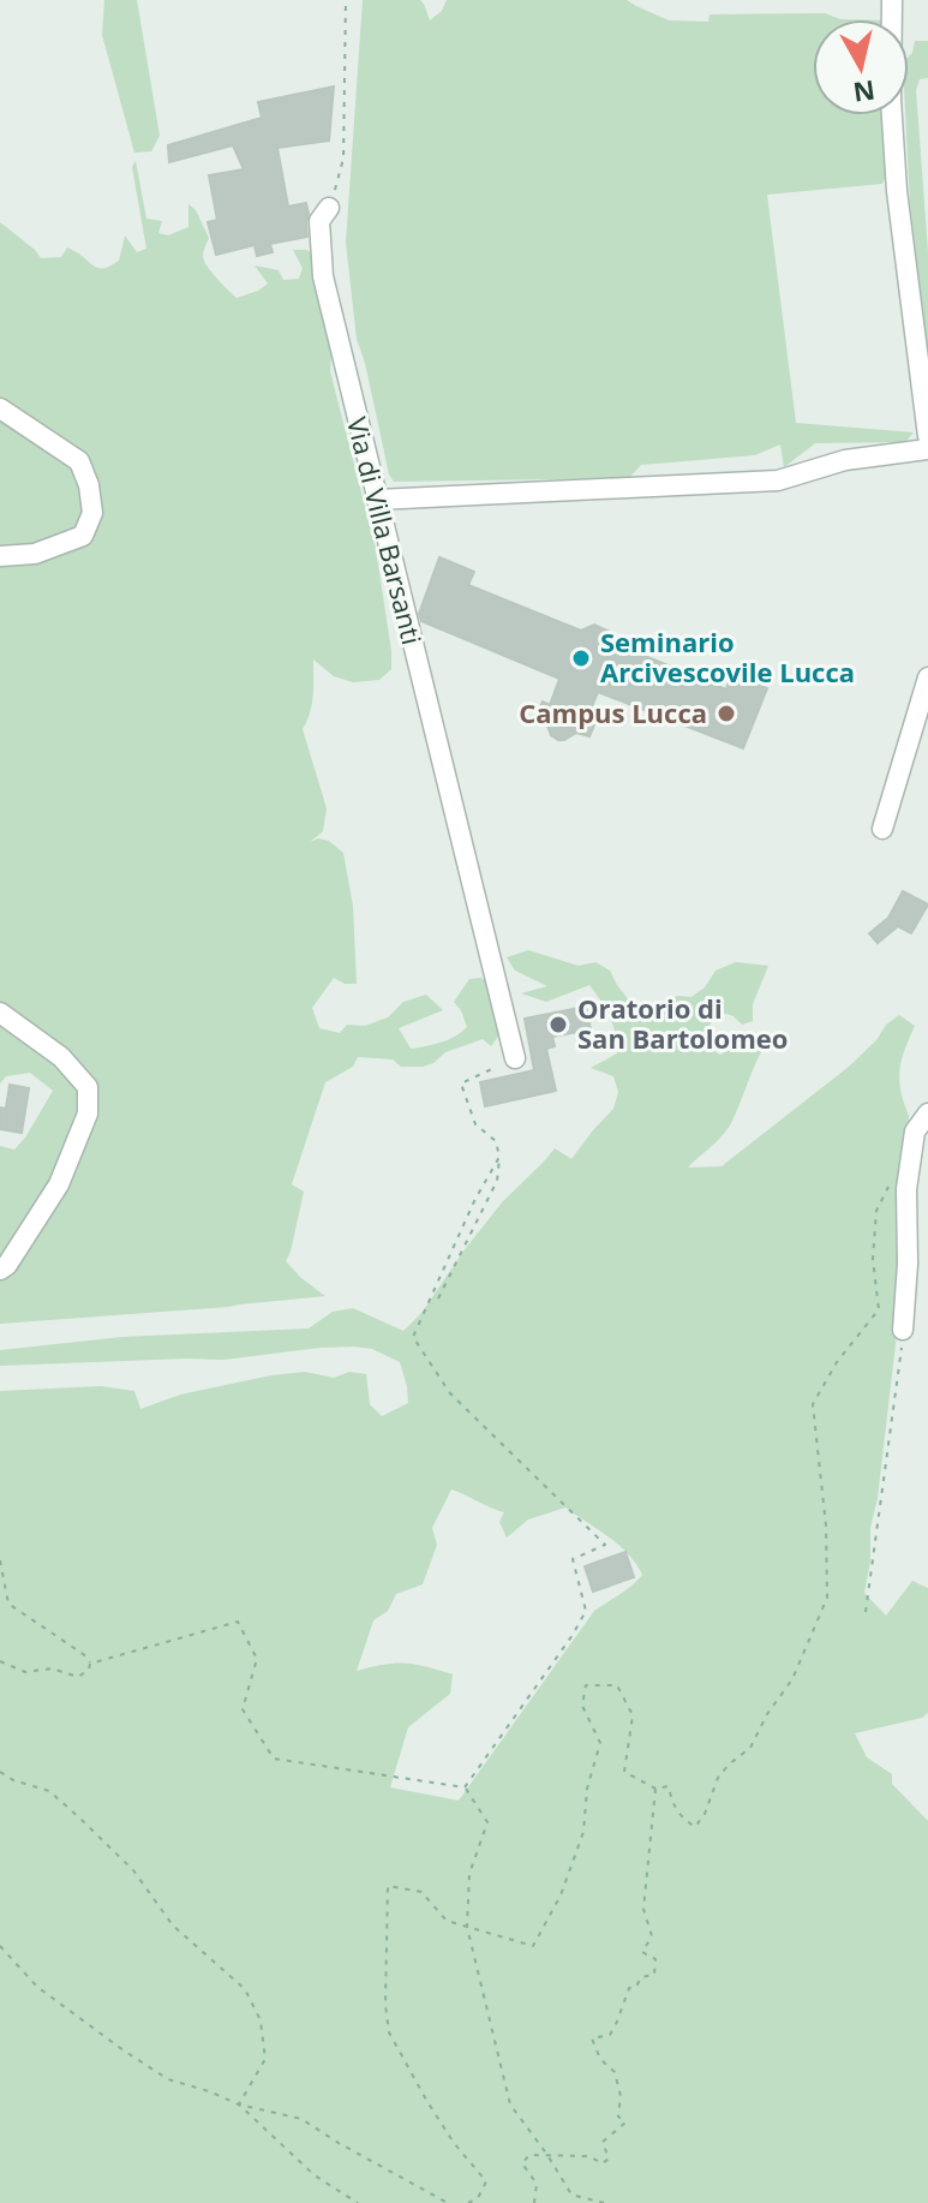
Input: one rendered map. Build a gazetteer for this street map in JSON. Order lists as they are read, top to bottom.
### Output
{
  "streets": {
    "street": ["Via di Villa Barsanti"]
  },
  "places": ["Seminario Arcivescovile Lucca", "Campus Lucca", "Oratorio di San Bartolomeo"],
  "north": "bottom"
}
